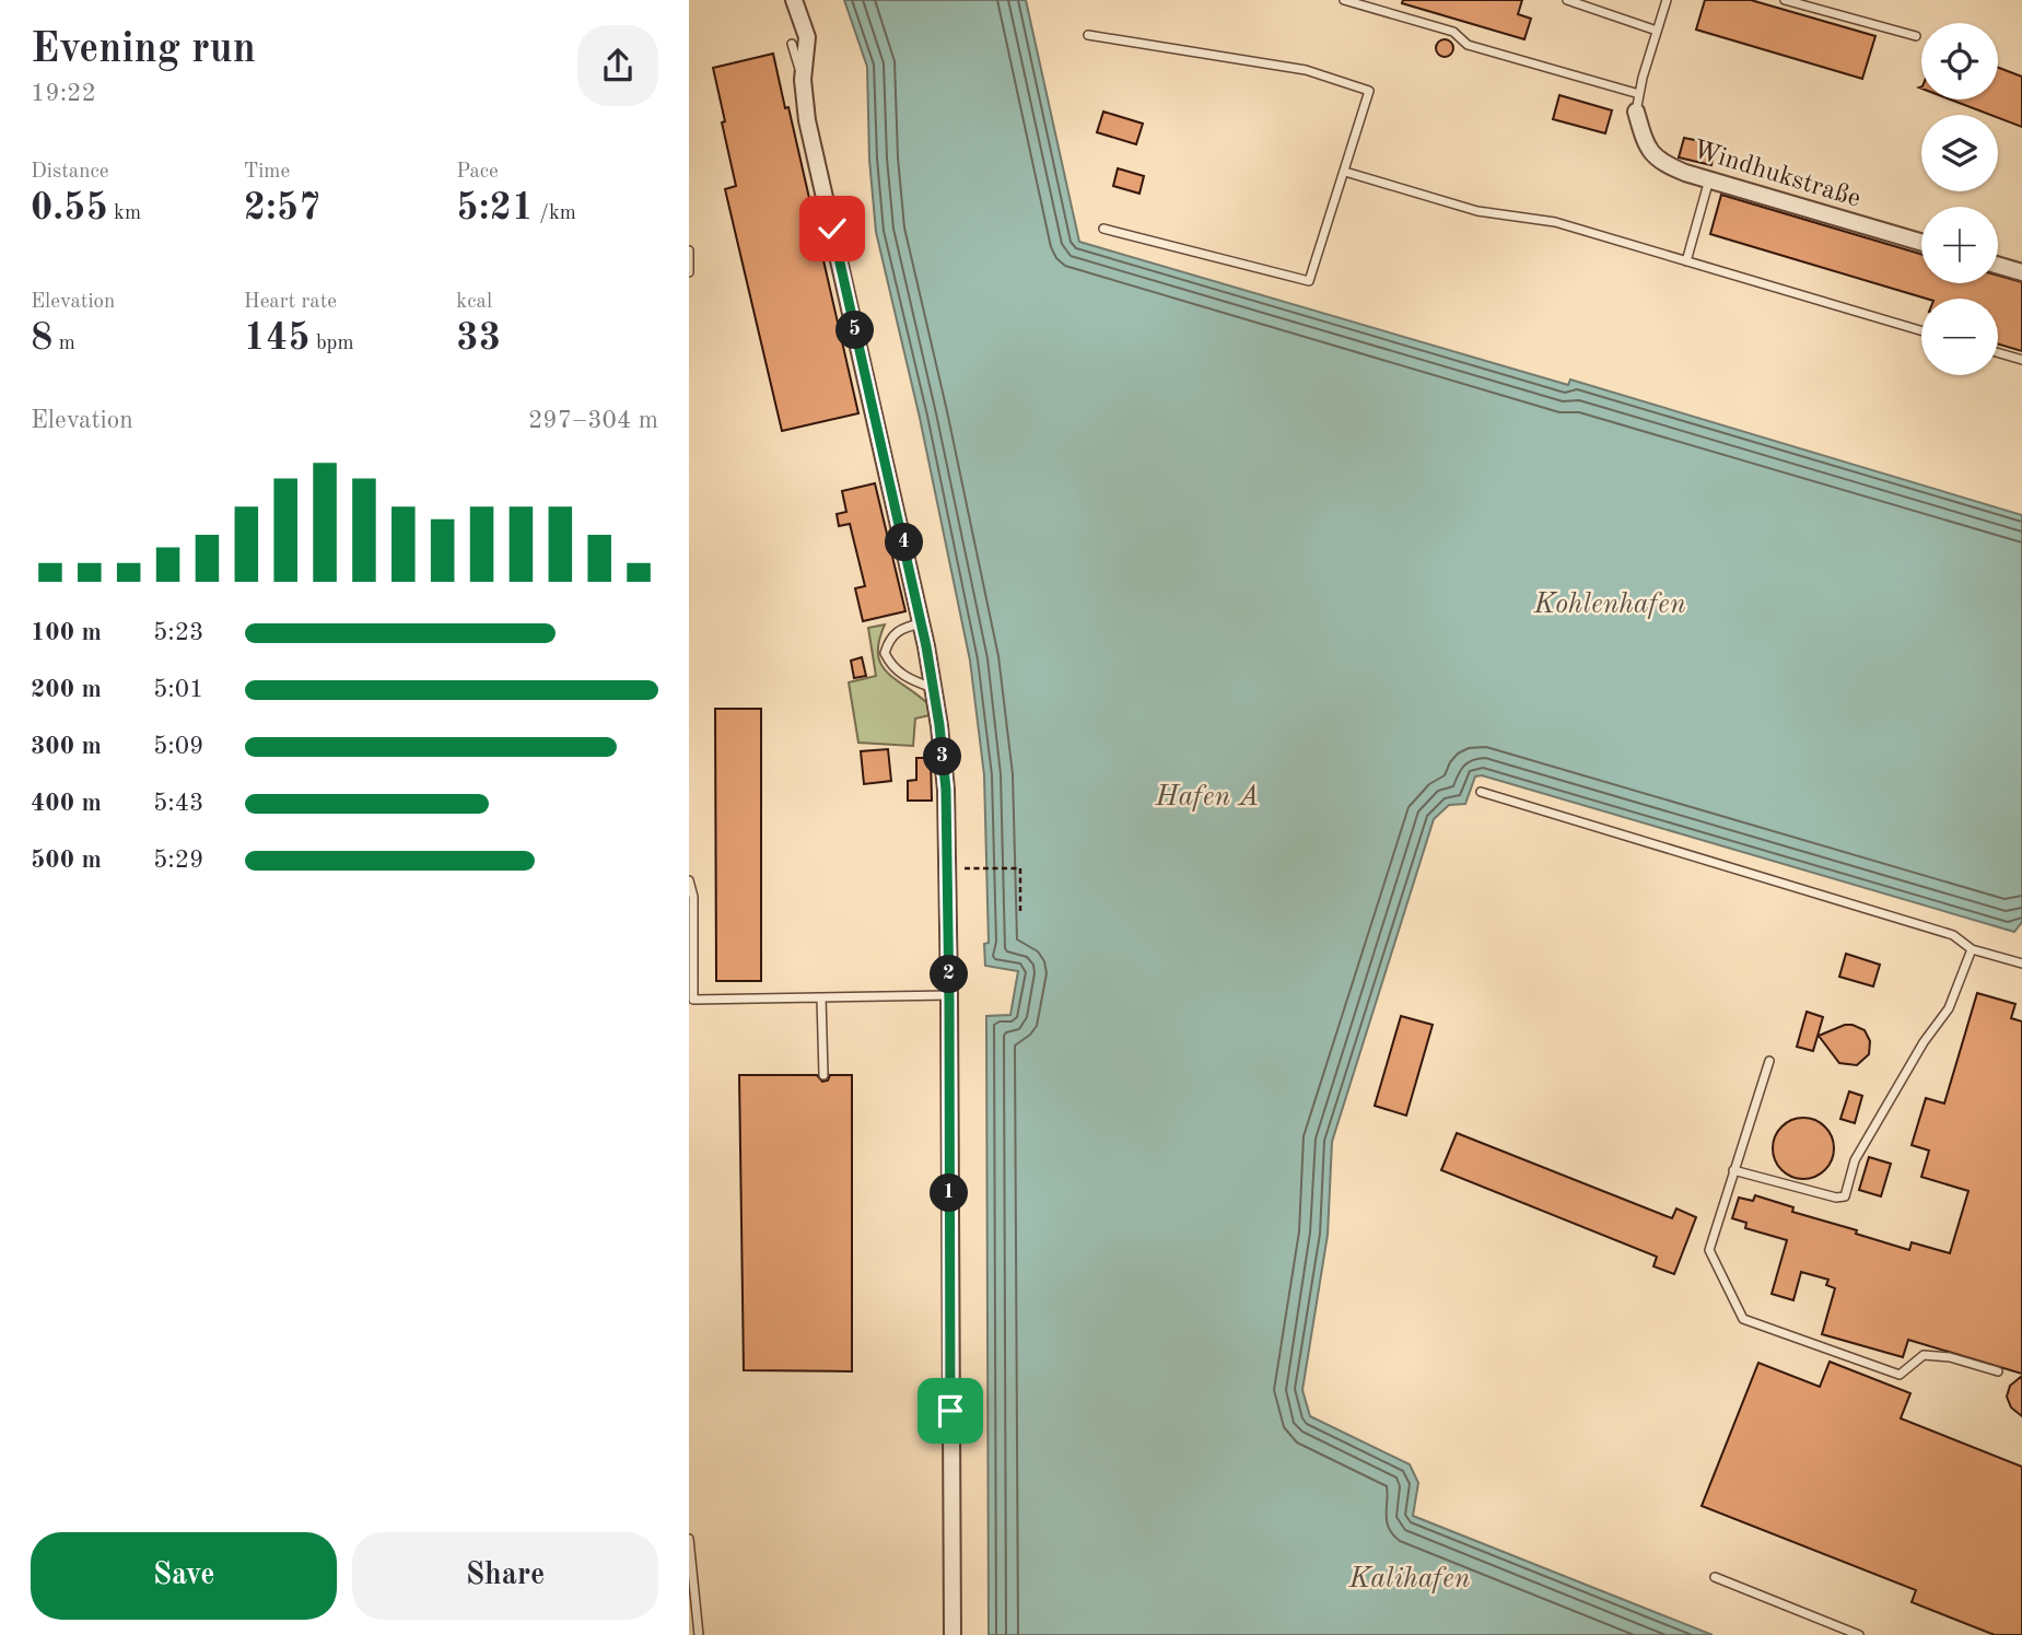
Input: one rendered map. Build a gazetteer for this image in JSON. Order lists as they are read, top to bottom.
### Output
{
  "streets": {
    "street": ["Windhukstraße"]
  },
  "water": ["Kohlenhafen", "Hafen A", "Kalihafen"],
  "page": {
    "heading": ["Evening run", "19:22"],
    "map_buttons": ["+", "−"],
    "stats": [
      ["Distance", "0.55 km"],
      ["Time", "2:57"],
      ["Pace", "5:21 /km"],
      ["Elevation", "8 m"],
      ["Heart rate", "145 bpm"],
      ["kcal", "33"]
    ],
    "pins": [
      "5",
      "4",
      "3",
      "2",
      "1"
    ],
    "chart": ["Elevation", "297–304 m"],
    "list": [
      {
        "name": "100 m",
        "note": "5:23"
      },
      {
        "name": "200 m",
        "note": "5:01"
      },
      {
        "name": "300 m",
        "note": "5:09"
      },
      {
        "name": "400 m",
        "note": "5:43"
      },
      {
        "name": "500 m",
        "note": "5:29"
      }
    ],
    "buttons": ["Save", "Share"]
  }
}
